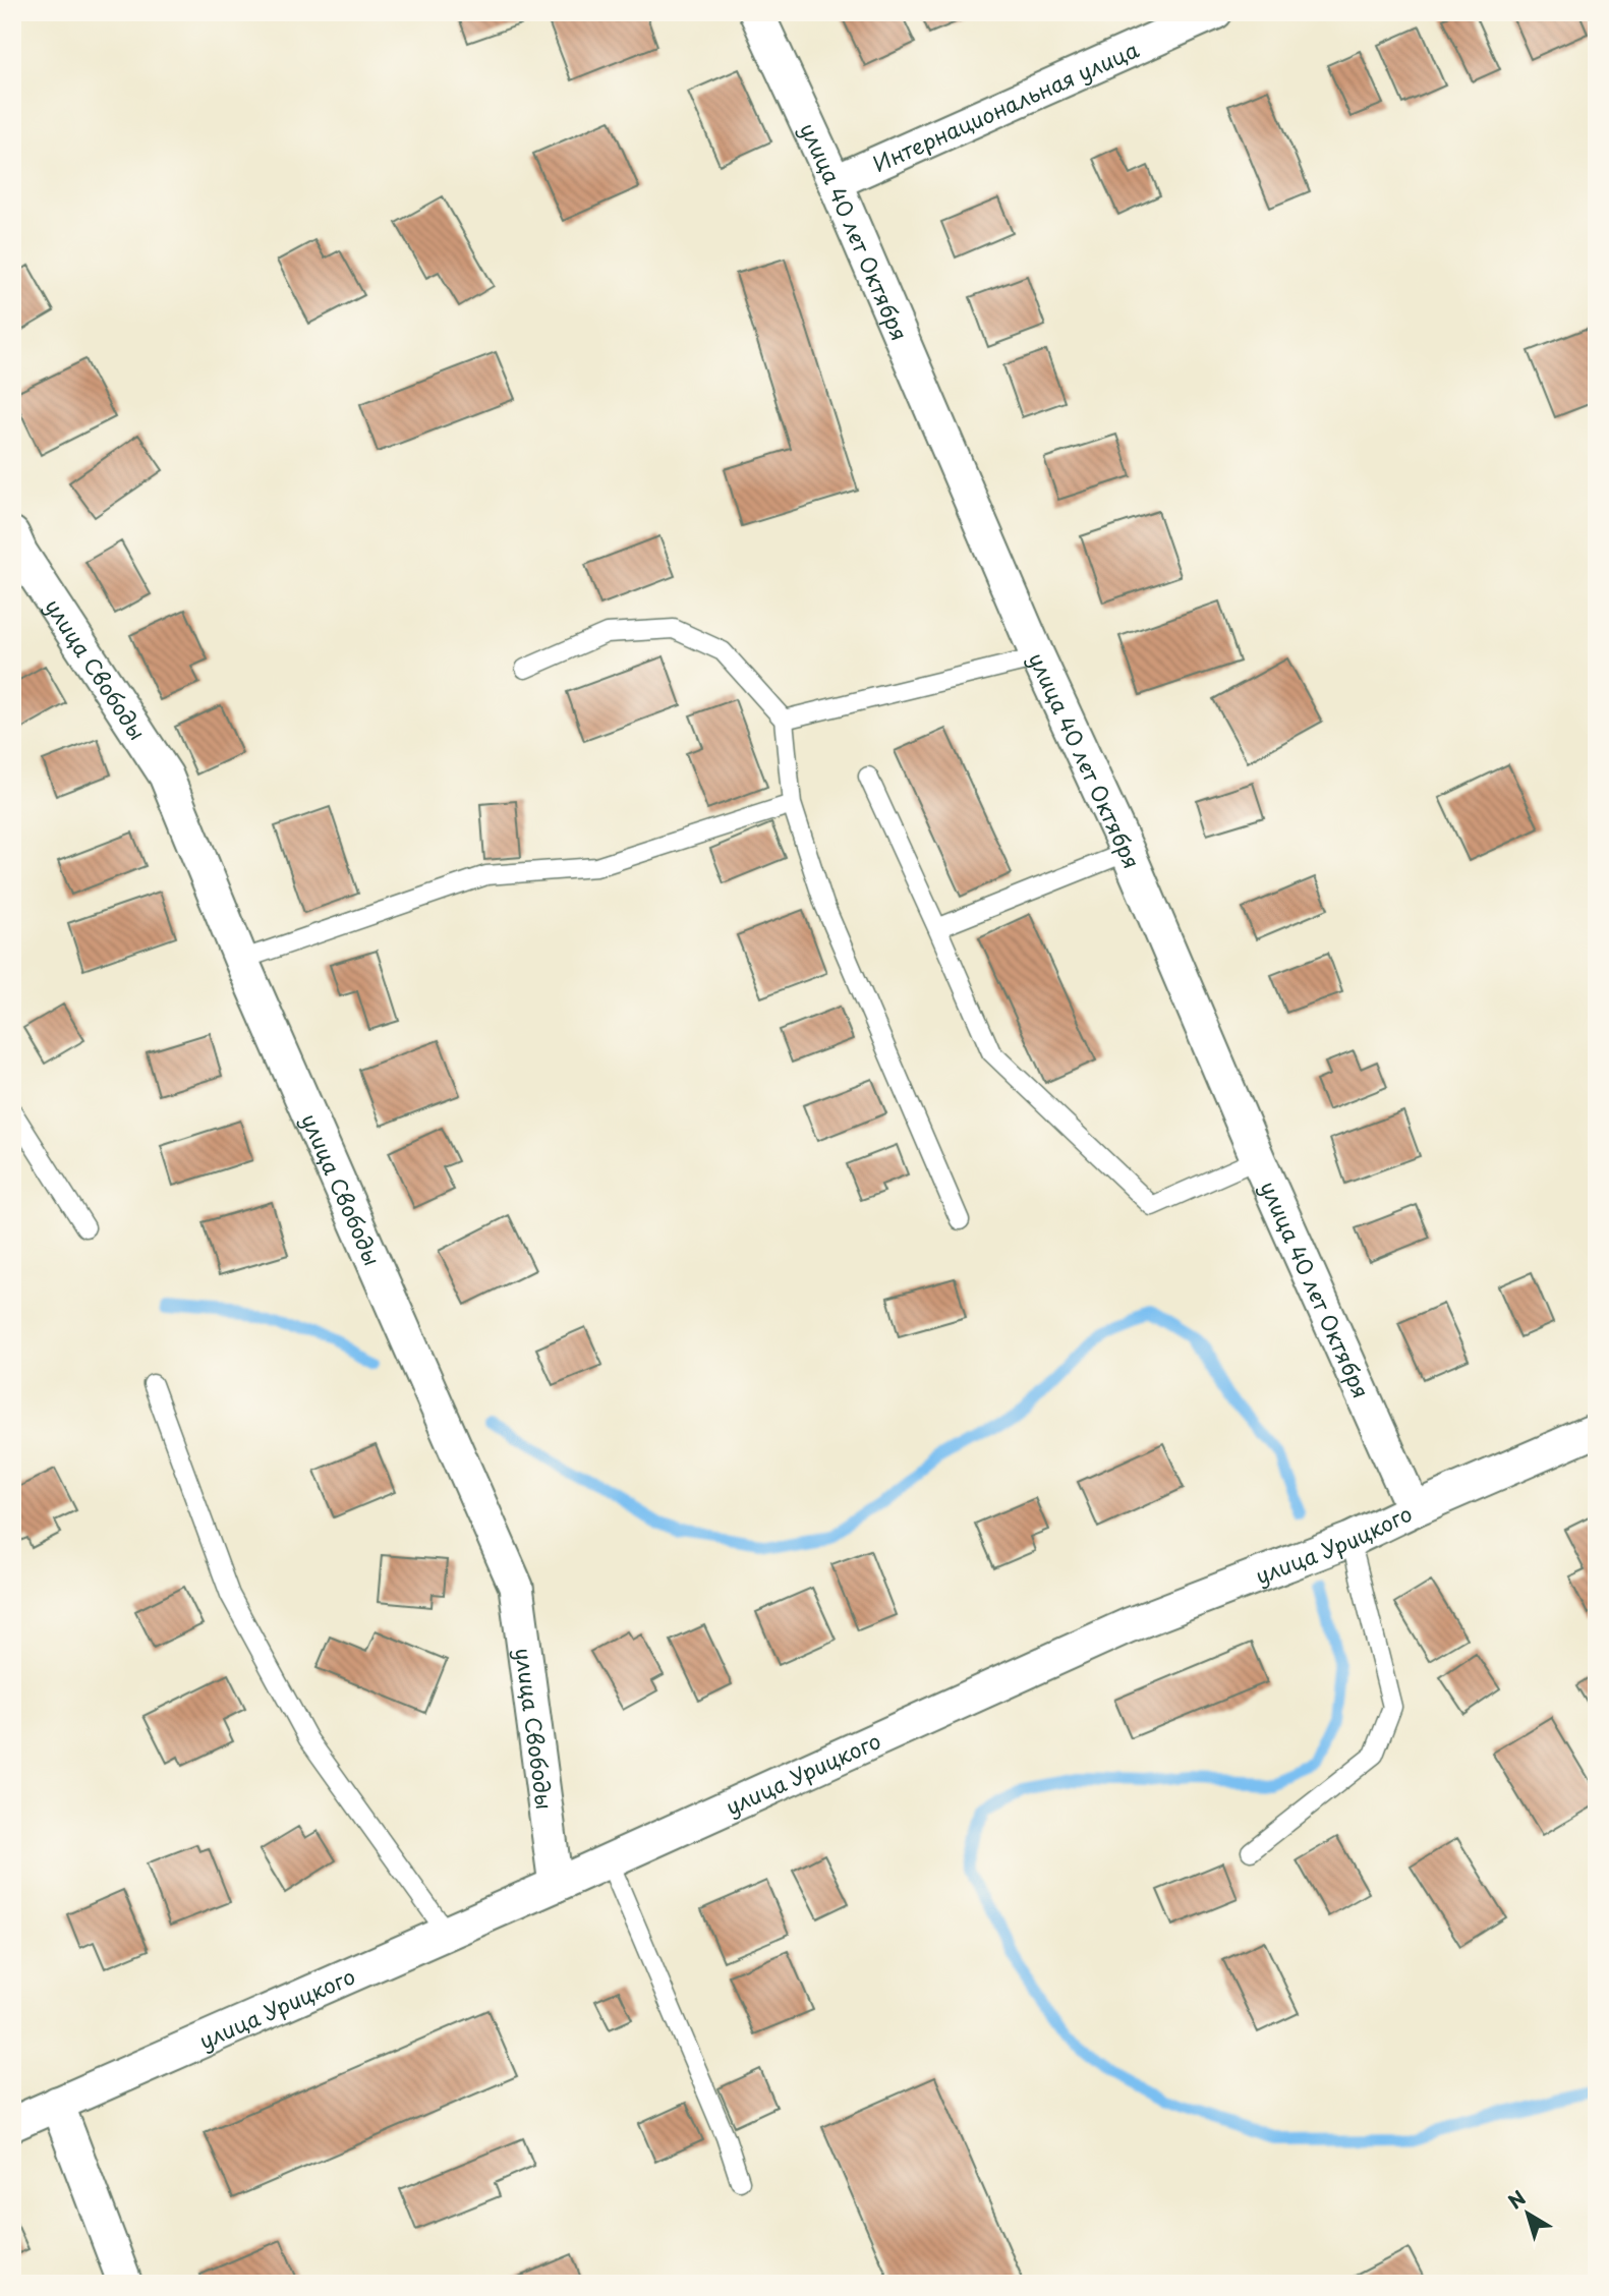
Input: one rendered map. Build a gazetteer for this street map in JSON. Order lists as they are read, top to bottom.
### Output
{
  "streets": {
    "street": [
      "Интернациональная улица",
      "улица 40 лет Октября",
      "улица Свободы",
      "улица Урицкого"
    ]
  },
  "crossings": [
    ["Интернациональная улица", "улица 40 лет Октября"],
    ["улица 40 лет Октября", "улица Урицкого"],
    ["улица Свободы", "улица Урицкого"]
  ],
  "north": "top left"
}
